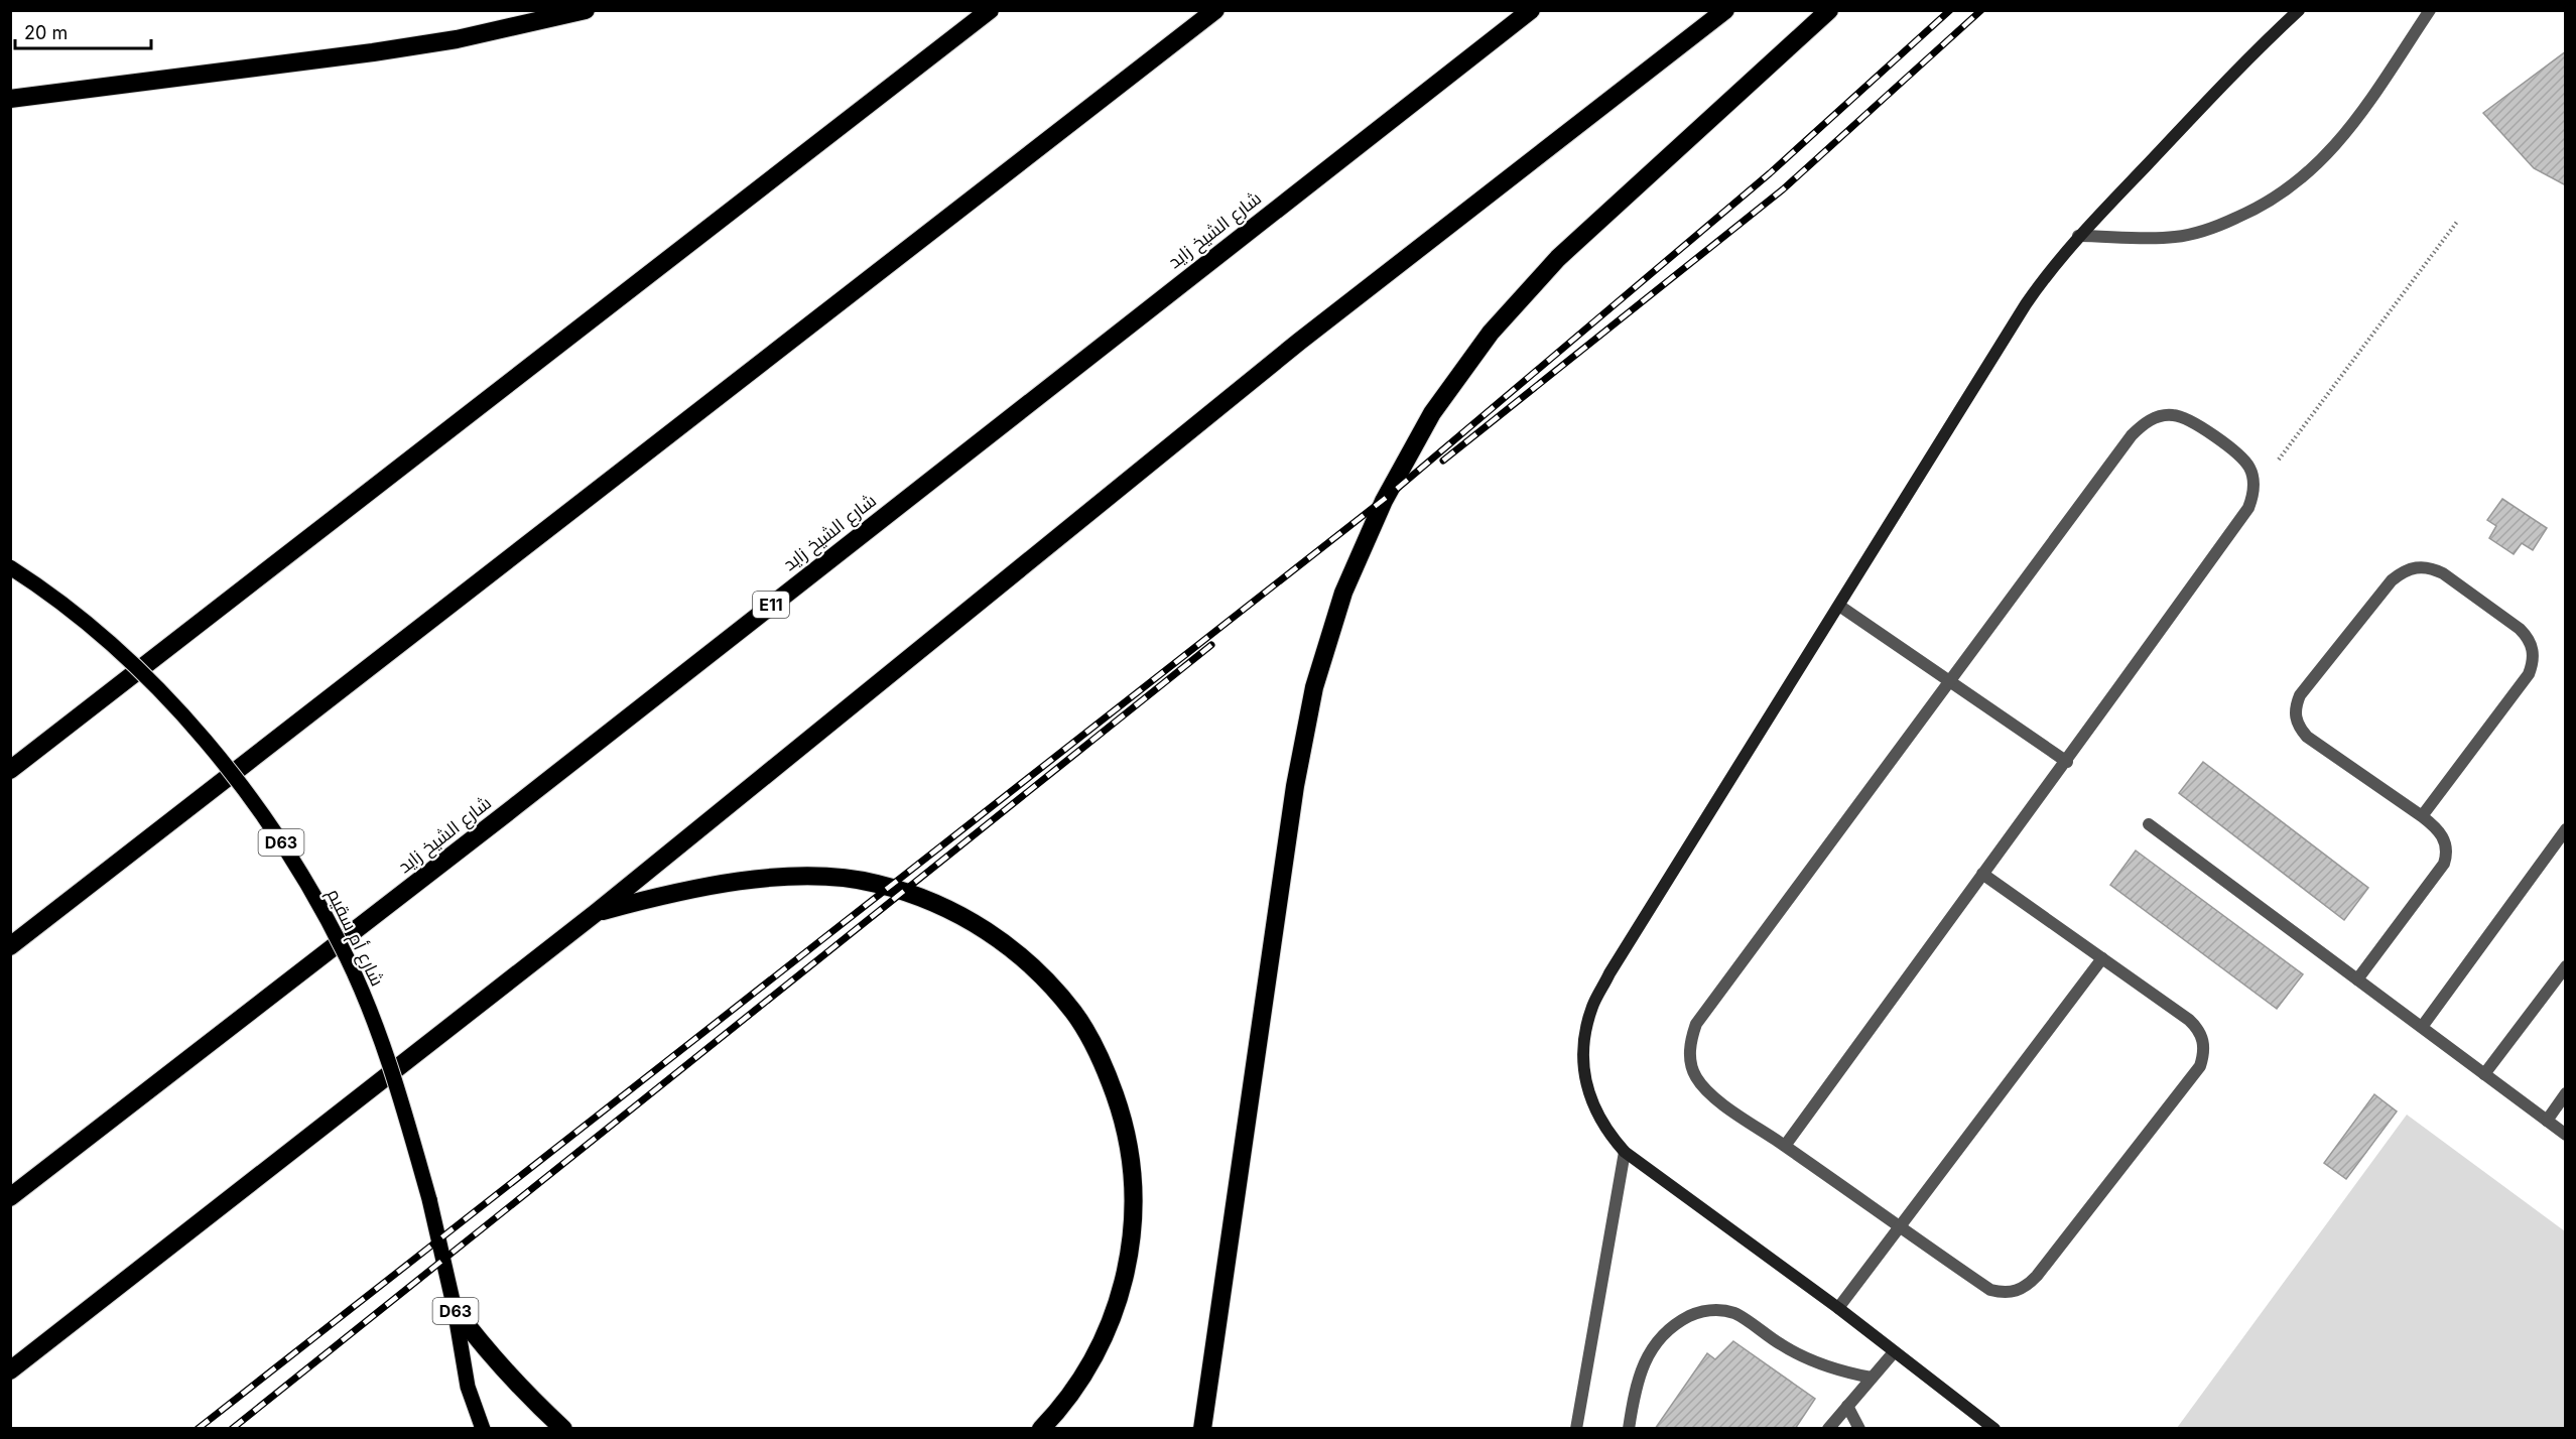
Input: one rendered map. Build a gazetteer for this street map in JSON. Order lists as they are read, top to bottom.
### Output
{
  "streets": {
    "highway": ["شارع الشيخ زايد", "E11"],
    "main road": ["D63", "شارع أم سقيم"]
  },
  "scale_bar": "20 m"
}
